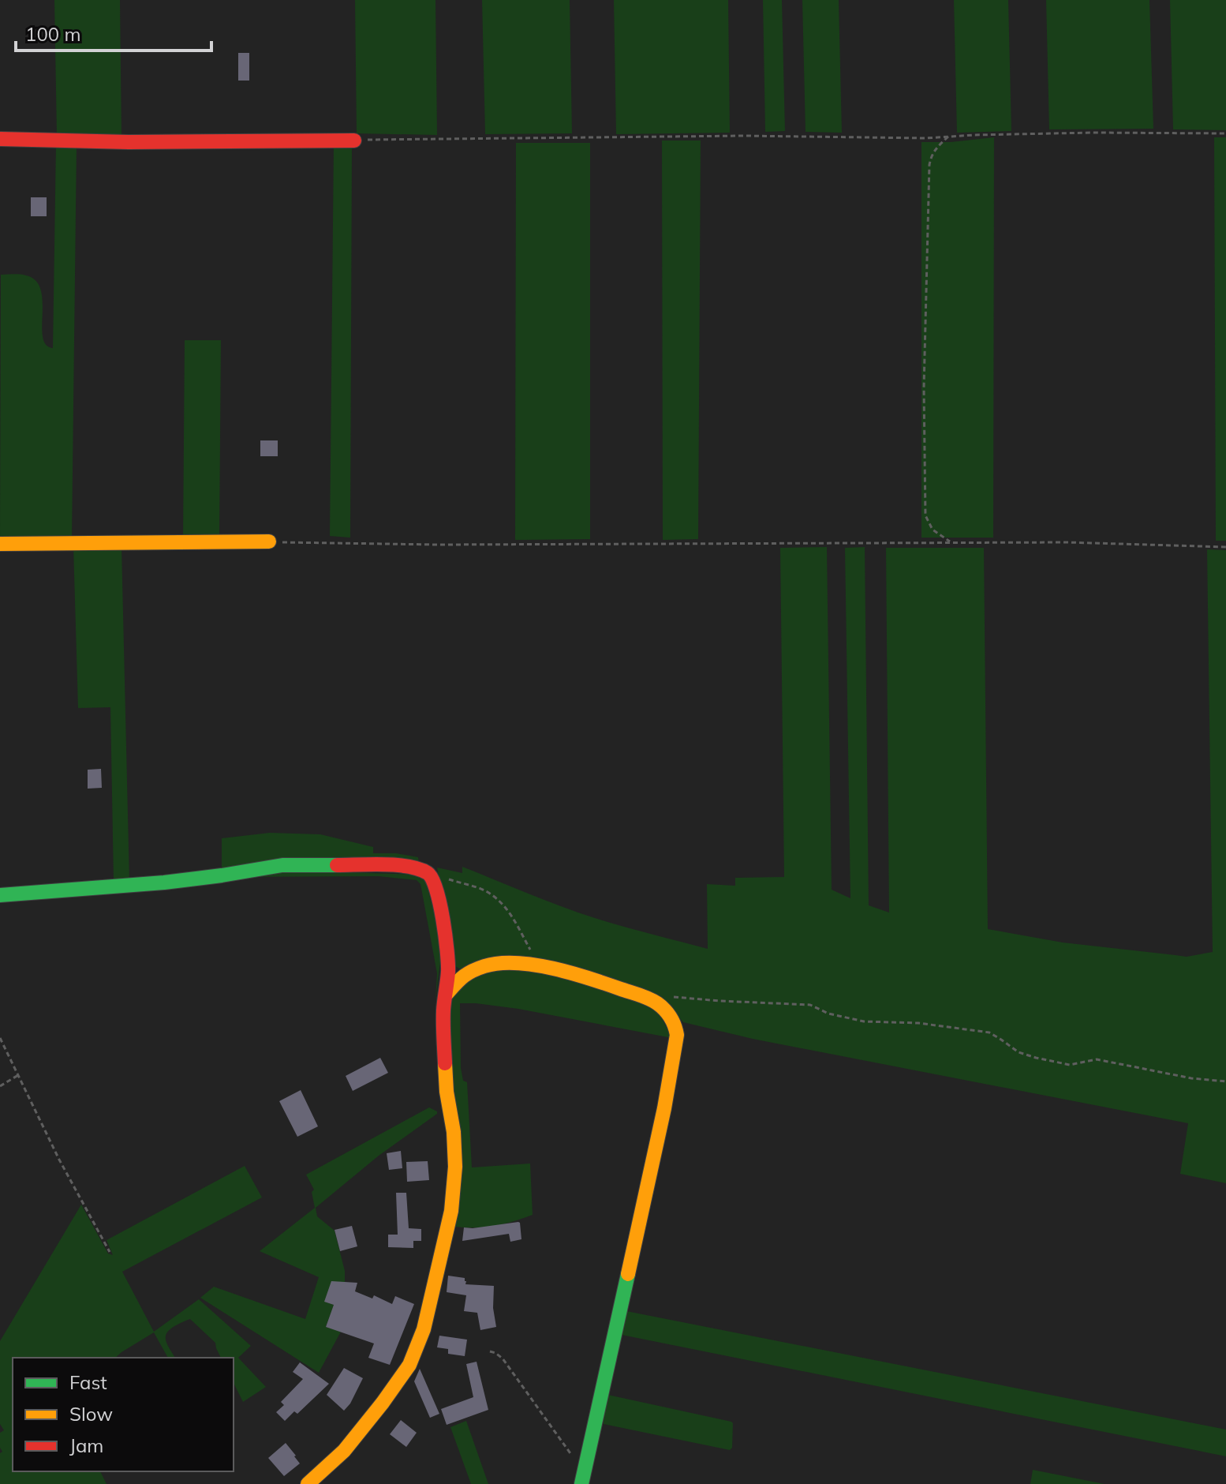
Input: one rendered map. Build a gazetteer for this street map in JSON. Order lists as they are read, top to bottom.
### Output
{
  "legend": ["Fast", "Slow", "Jam"],
  "scale_bar": "100 m"
}
